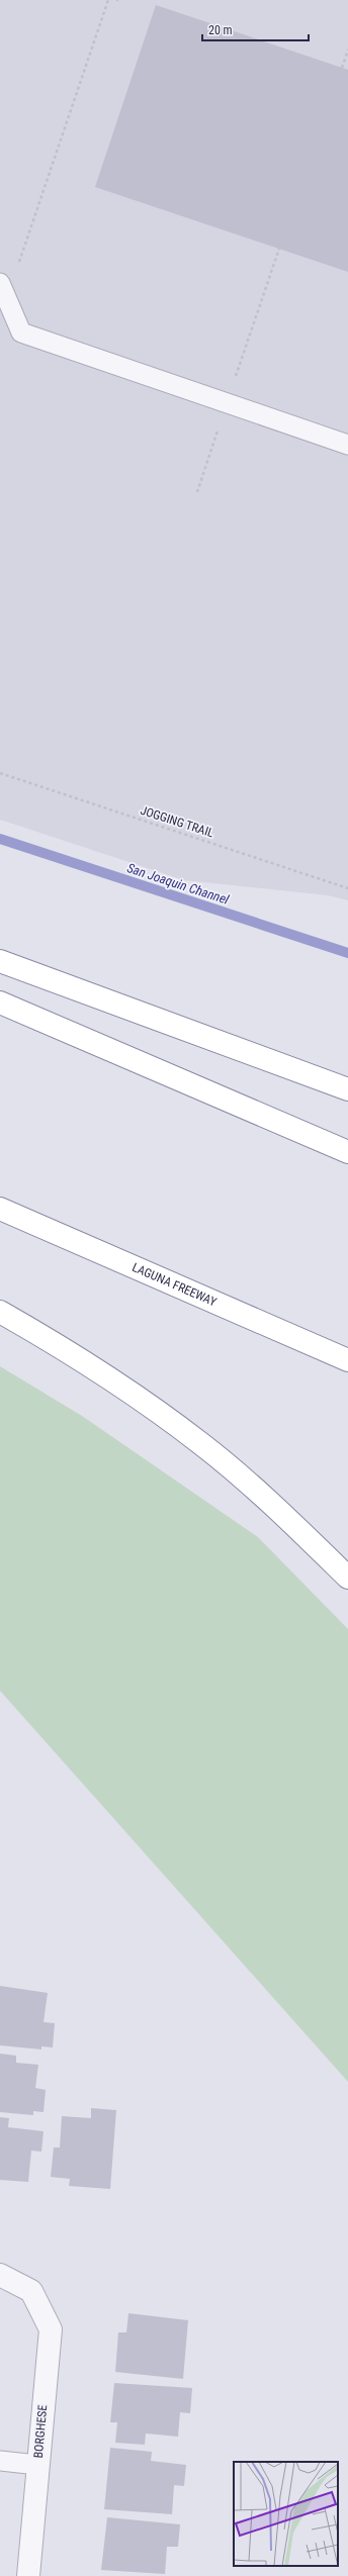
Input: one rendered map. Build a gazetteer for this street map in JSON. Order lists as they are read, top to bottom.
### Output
{
  "streets": {
    "highway": ["LAGUNA FREEWAY"],
    "street": ["BORGHESE"],
    "path": ["JOGGING TRAIL"]
  },
  "water": ["San Joaquin Channel"],
  "scale_bar": "20 m"
}
